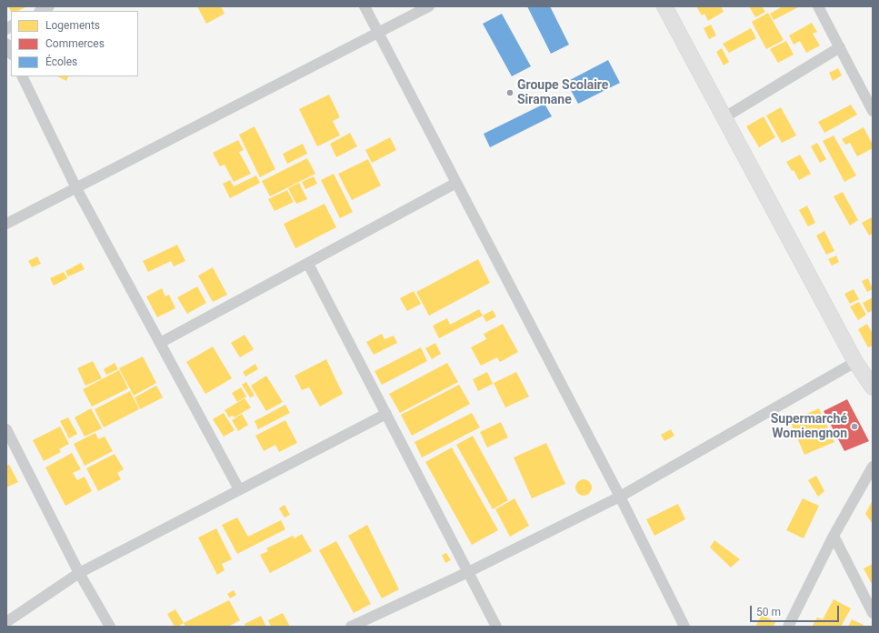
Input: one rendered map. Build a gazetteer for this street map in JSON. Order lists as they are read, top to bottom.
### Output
{
  "places": ["Groupe Scolaire Siramane", "Supermarché Womiengnon"],
  "legend": ["Logements", "Commerces", "Écoles"],
  "scale_bar": "50 m"
}
